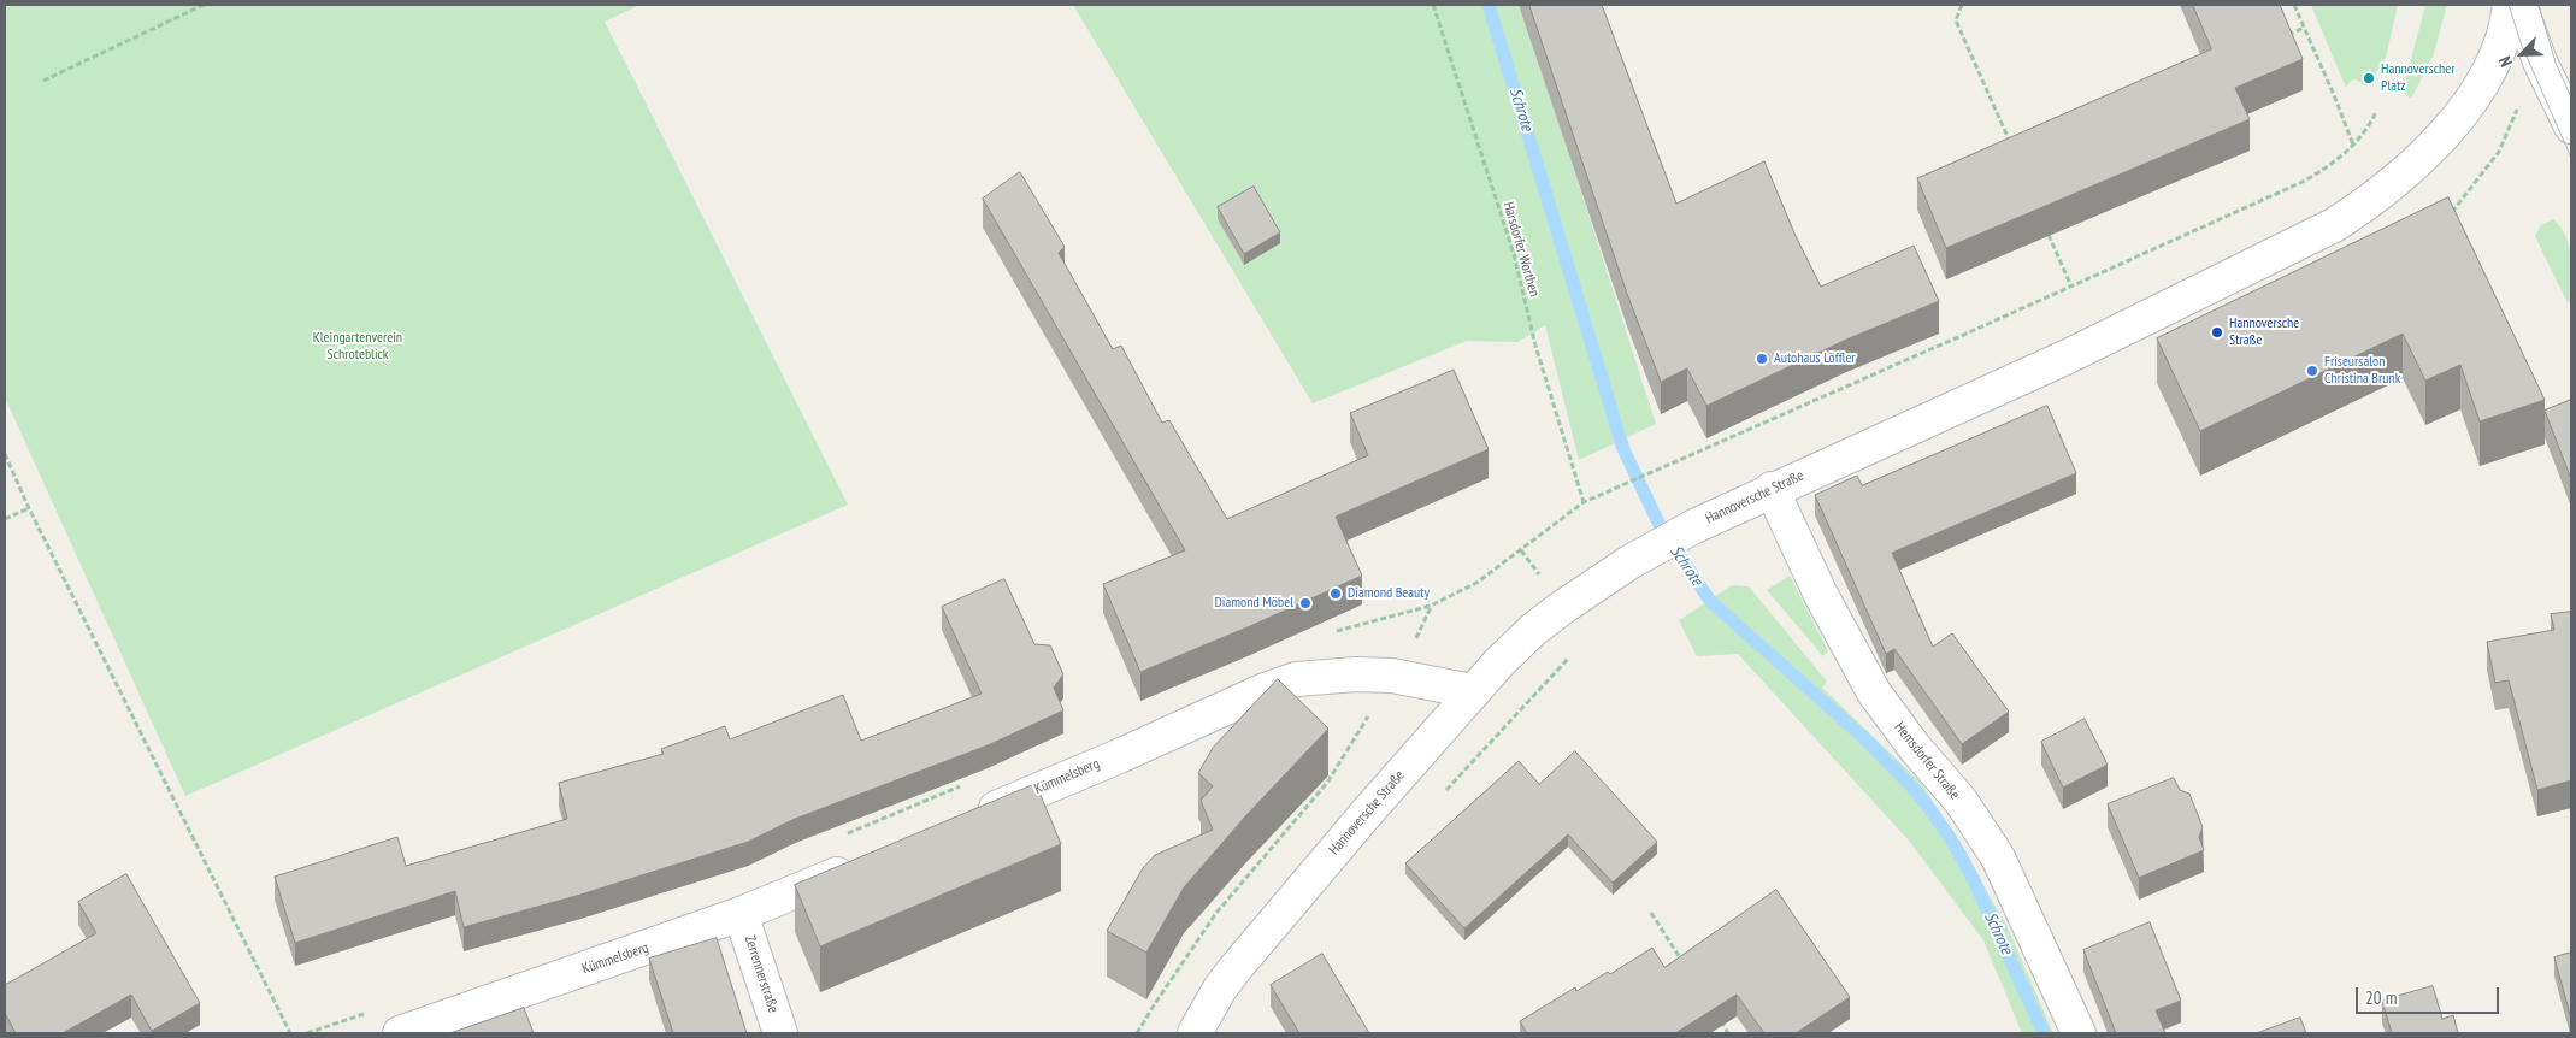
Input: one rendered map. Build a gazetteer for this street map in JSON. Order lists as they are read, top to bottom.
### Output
{
  "streets": {
    "main road": [
      "Hannoversche Straße",
      "Hemsdorfer Straße",
      "Kümmelsberg",
      "Zerrennerstraße"
    ],
    "path": ["Harsdorfer Worthen"]
  },
  "crossings": [
    ["Hannoversche Straße", "Hemsdorfer Straße"],
    ["Hannoversche Straße", "Kümmelsberg"],
    ["Kümmelsberg", "Zerrennerstraße"]
  ],
  "water": ["Schrote"],
  "parks": ["Kleingartenverein Schroteblick"],
  "places": [
    "Hannoverscher Platz",
    "Hannoversche Straße",
    "Autohaus Löffler",
    "Friseursalon Christina Brunk",
    "Diamond Beauty",
    "Diamond Möbel"
  ],
  "scale_bar": "20 m",
  "north": "bottom left"
}
